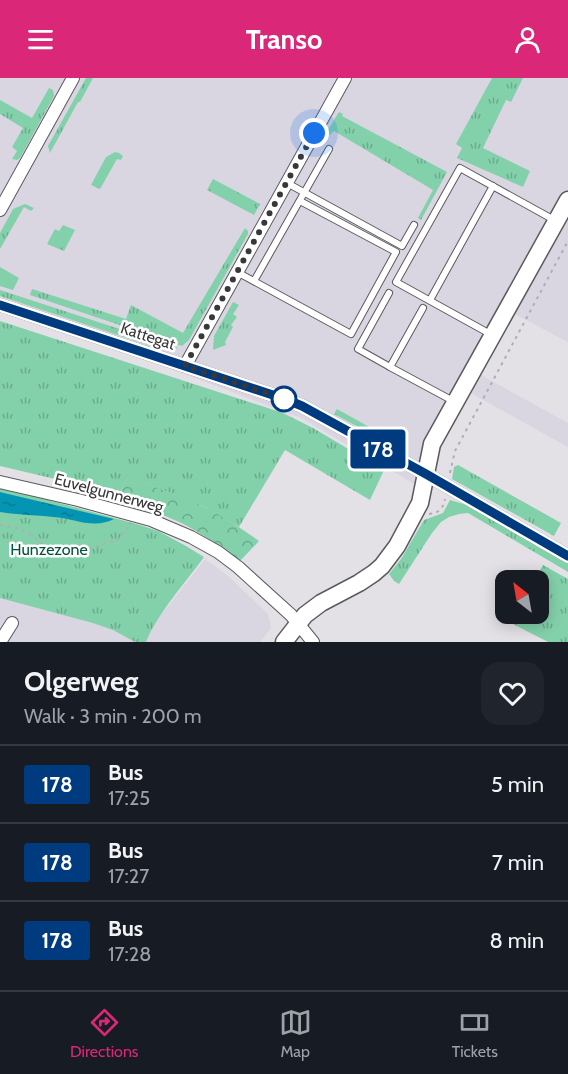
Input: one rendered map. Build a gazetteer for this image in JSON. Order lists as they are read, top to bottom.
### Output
{
  "streets": {
    "street": ["Kattegat", "Euvelgunnerweg"]
  },
  "parks": ["Hunzezone"],
  "lines": ["bus line 178"],
  "north": "top left",
  "page": {
    "header": "Transo",
    "on_map": "178",
    "heading": ["Olgerweg", "Walk · 3 min · 200 m"],
    "list": [
      {
        "mark": "178",
        "name": "Bus",
        "note": "17:25",
        "value": "5 min"
      },
      {
        "mark": "178",
        "name": "Bus",
        "note": "17:27",
        "value": "7 min"
      },
      {
        "mark": "178",
        "name": "Bus",
        "note": "17:28",
        "value": "8 min"
      }
    ],
    "tabs": ["Directions", "Map", "Tickets"]
  }
}
